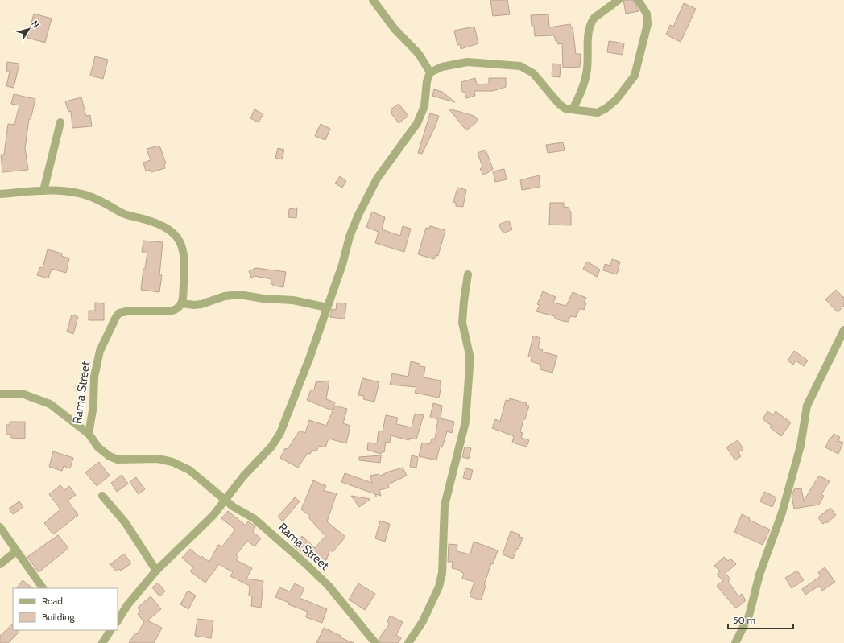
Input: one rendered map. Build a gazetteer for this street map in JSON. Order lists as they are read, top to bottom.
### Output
{
  "streets": {
    "street": ["Rama Street"]
  },
  "legend": ["Road", "Building"],
  "scale_bar": "50 m",
  "north": "top right"
}
